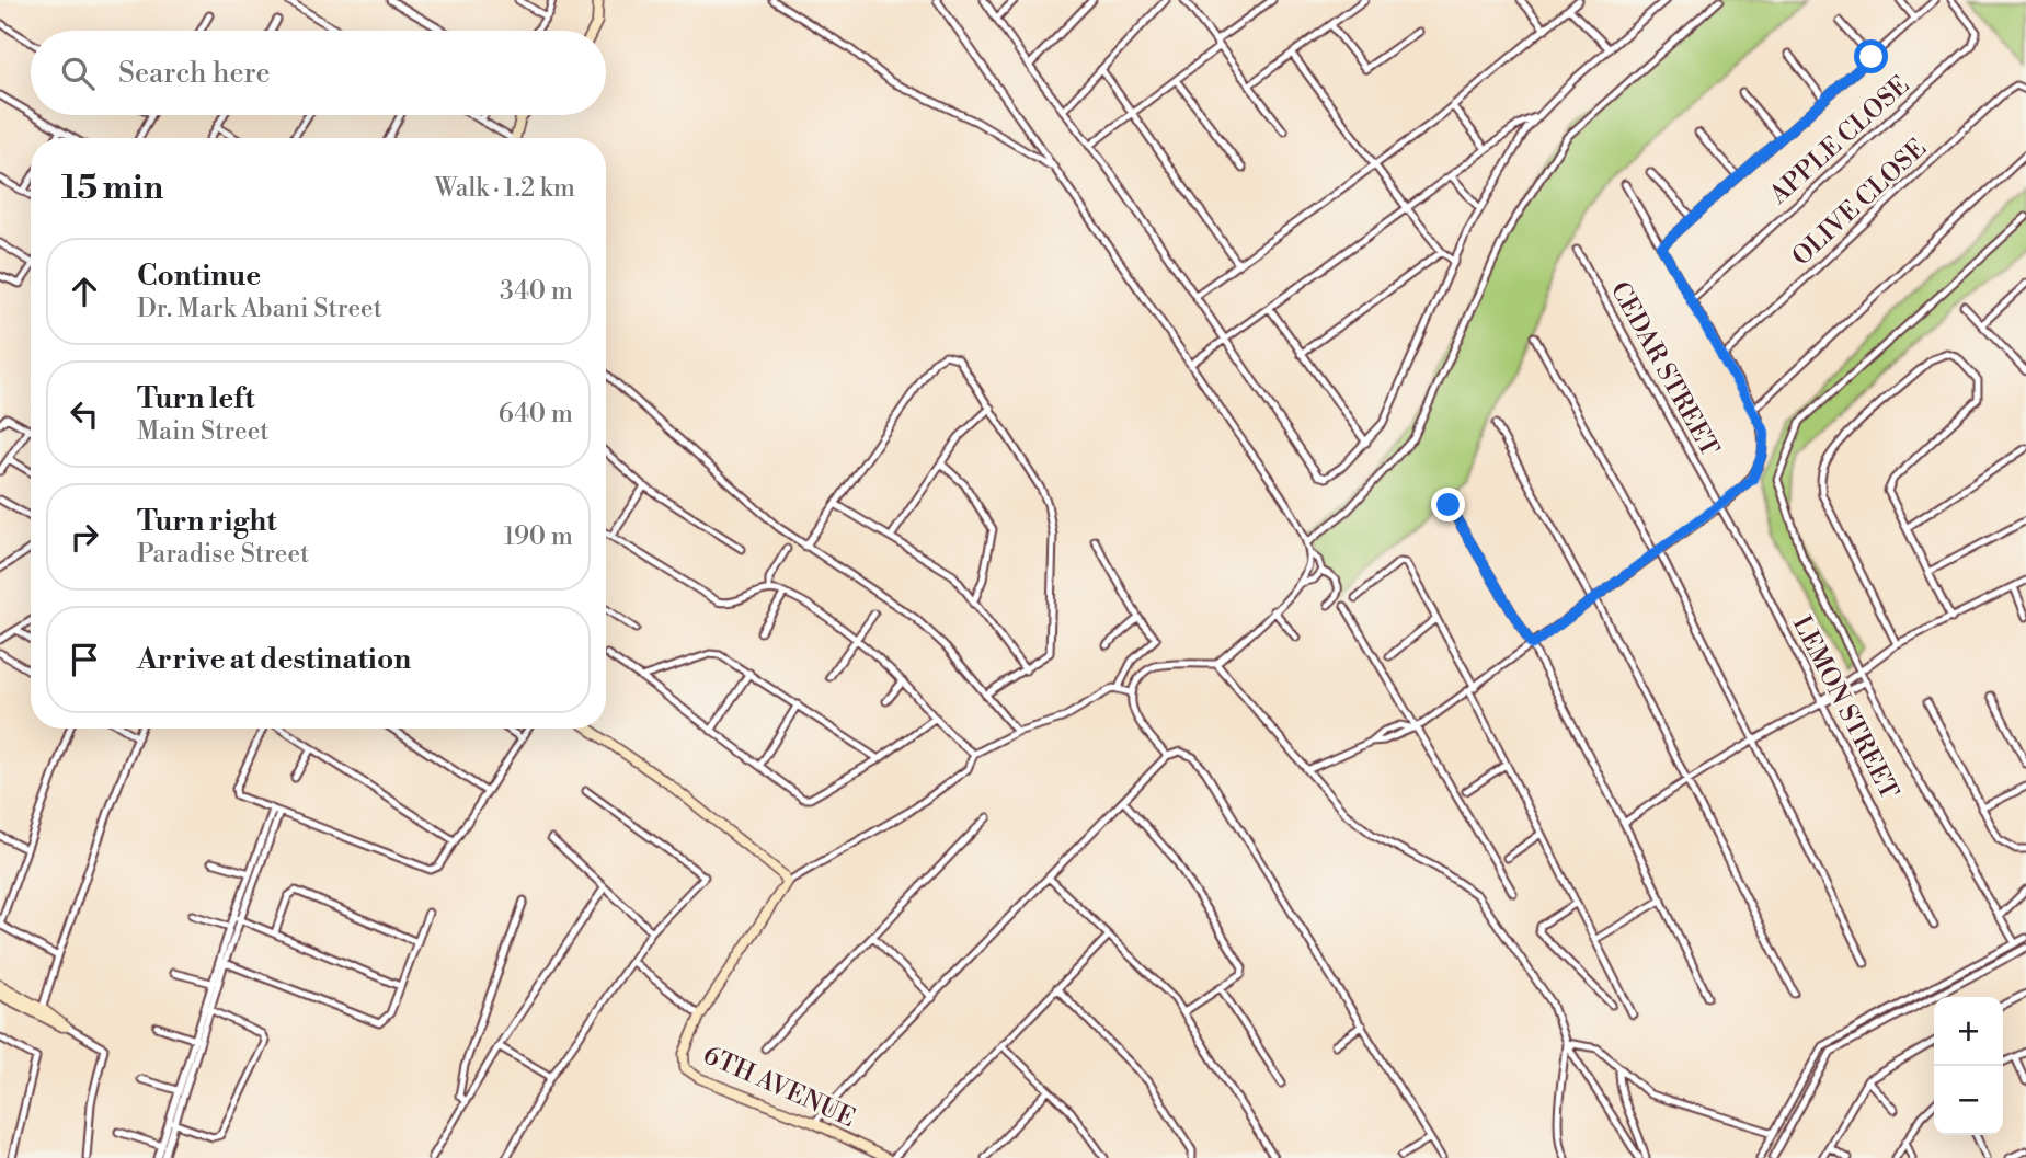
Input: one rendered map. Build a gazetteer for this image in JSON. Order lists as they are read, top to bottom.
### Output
{
  "streets": {
    "street": [
      "APPLE CLOSE",
      "OLIVE CLOSE",
      "CEDAR STREET",
      "LEMON STREET",
      "6TH AVENUE"
    ]
  },
  "crossings": [
    ["CEDAR STREET", "LEMON STREET"]
  ],
  "page": {
    "search": "Search here",
    "heading": ["15 min", "Walk · 1.2 km"],
    "list": [
      ["Continue", "Dr. Mark Abani Street", "340 m"],
      ["Turn left", "Main Street", "640 m"],
      ["Turn right", "Paradise Street", "190 m"],
      "Arrive at destination"
    ],
    "map_buttons": ["+", "−"]
  }
}
